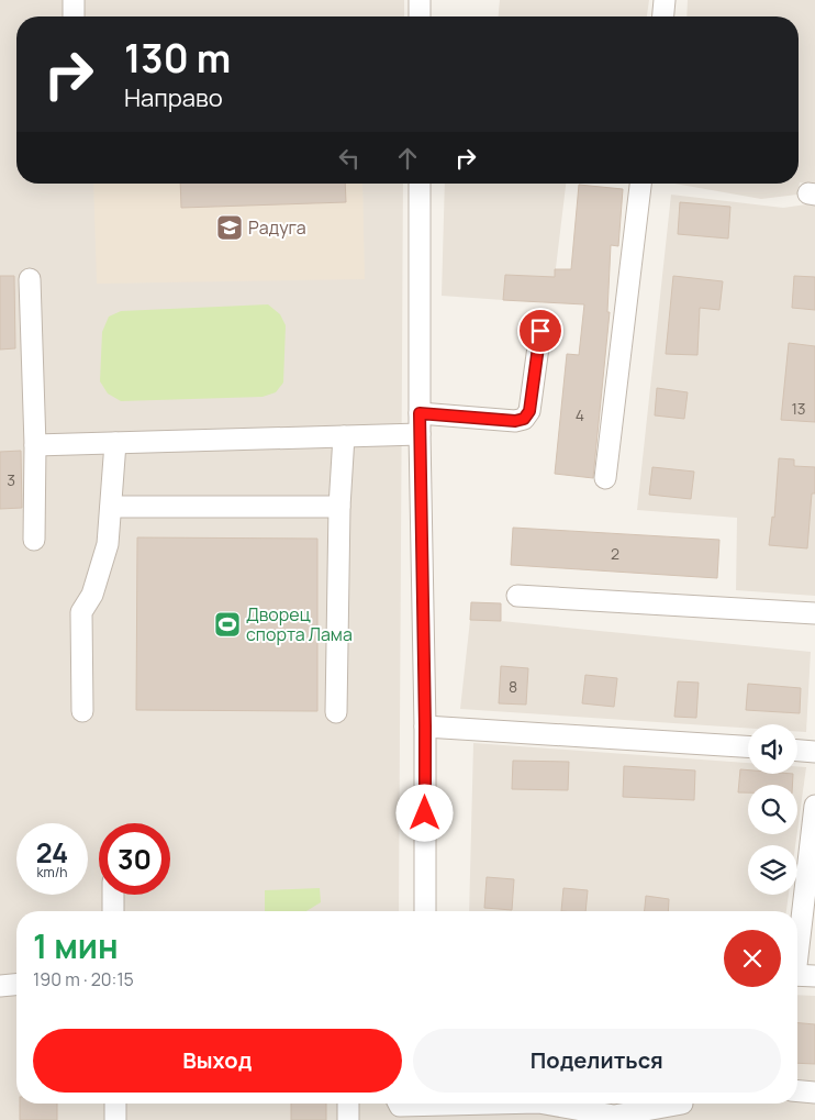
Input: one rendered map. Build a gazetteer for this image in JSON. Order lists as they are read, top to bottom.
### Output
{
  "places": {
    "school or university": ["Радуга"],
    "sports": ["Дворец спорта Лама"]
  },
  "house_numbers": [
    "13",
    "4",
    "3",
    "2",
    "8"
  ],
  "page": {
    "turn": ["130 m", "Направо"],
    "speed": "24 km/h",
    "limit": "30",
    "heading": ["1 мин", "190 m · 20:15"],
    "buttons": ["Выход", "Поделиться"]
  }
}
